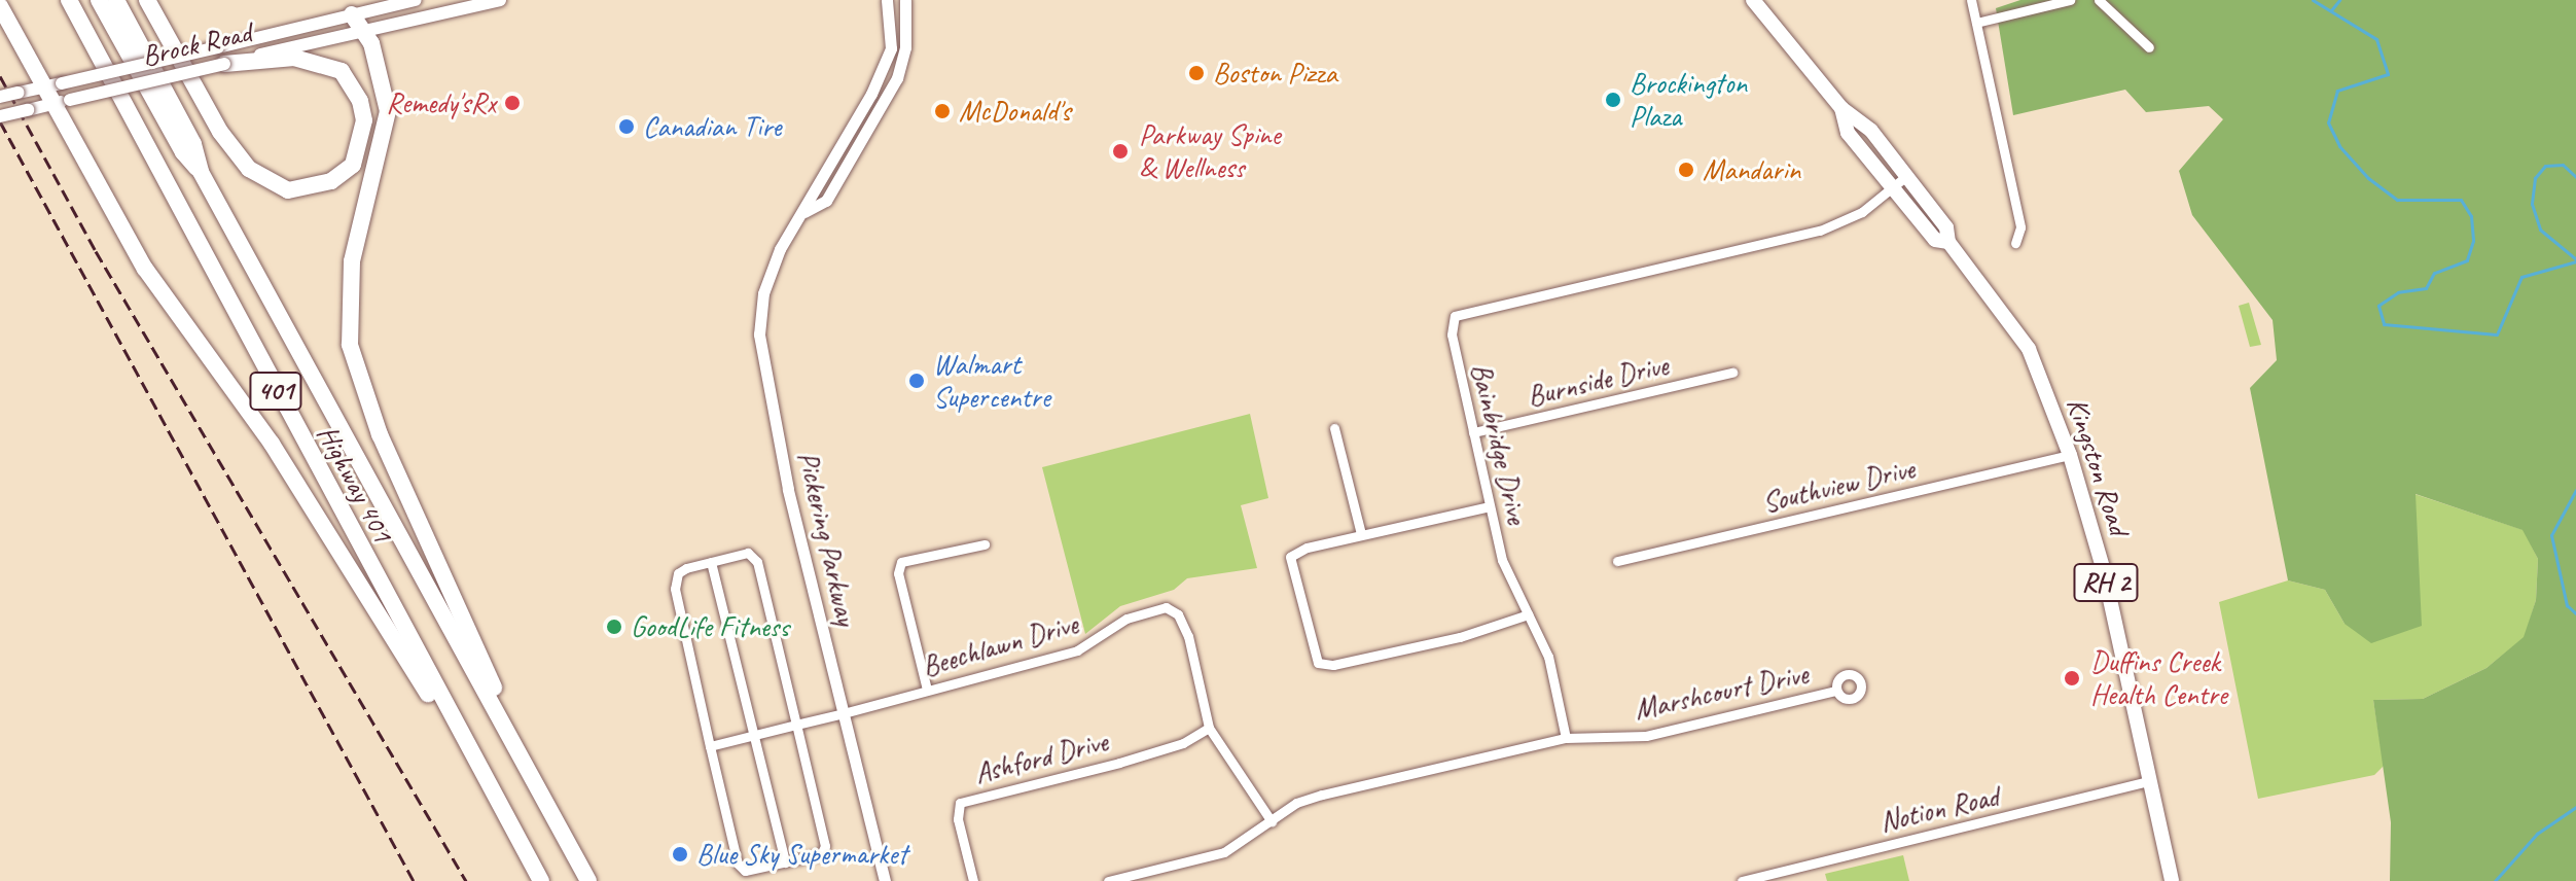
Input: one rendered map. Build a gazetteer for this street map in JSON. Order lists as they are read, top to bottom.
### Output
{
  "streets": {
    "highway": ["401", "Highway 401"],
    "main road": ["Brock Road", "Kingston Road", "RH 2"],
    "street": [
      "Burnside Drive",
      "Bainbridge Drive",
      "Southview Drive",
      "Pickering Parkway",
      "Beechlawn Drive",
      "Marshcourt Drive",
      "Ashford Drive",
      "Notion Road"
    ]
  },
  "crossings": [
    ["Burnside Drive", "Bainbridge Drive"],
    ["401", "Highway 401"],
    ["Bainbridge Drive", "Kingston Road"],
    ["Bainbridge Drive", "Marshcourt Drive"],
    ["Kingston Road", "Southview Drive"],
    ["Kingston Road", "RH 2"],
    ["Kingston Road", "Notion Road"],
    ["Pickering Parkway", "Beechlawn Drive"],
    ["RH 2", "Notion Road"],
    ["Beechlawn Drive", "Ashford Drive"]
  ],
  "places": [
    "Boston Pizza",
    "Brockington Plaza",
    "Remedy'sRx",
    "McDonald's",
    "Canadian Tire",
    "Parkway Spine & Wellness",
    "Mandarin",
    "Walmart Supercentre",
    "GoodLife Fitness",
    "Duffins Creek Health Centre",
    "Blue Sky Supermarket"
  ]
}
